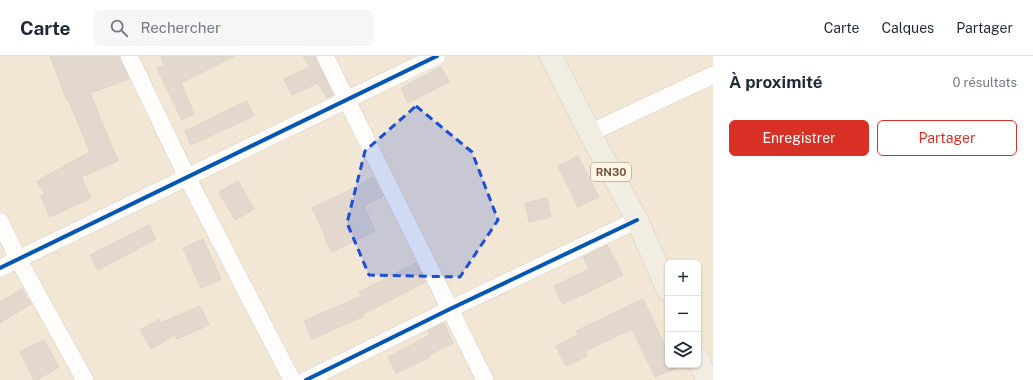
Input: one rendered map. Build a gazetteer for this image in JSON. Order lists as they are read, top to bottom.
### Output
{
  "streets": {
    "main road": ["RN30"]
  },
  "page": {
    "header": "Carte",
    "search": "Rechercher",
    "nav": ["Carte", "Calques", "Partager"],
    "heading": ["À proximité", "0 résultats"],
    "buttons": ["Enregistrer", "Partager"],
    "map_buttons": ["+", "−"]
  }
}
